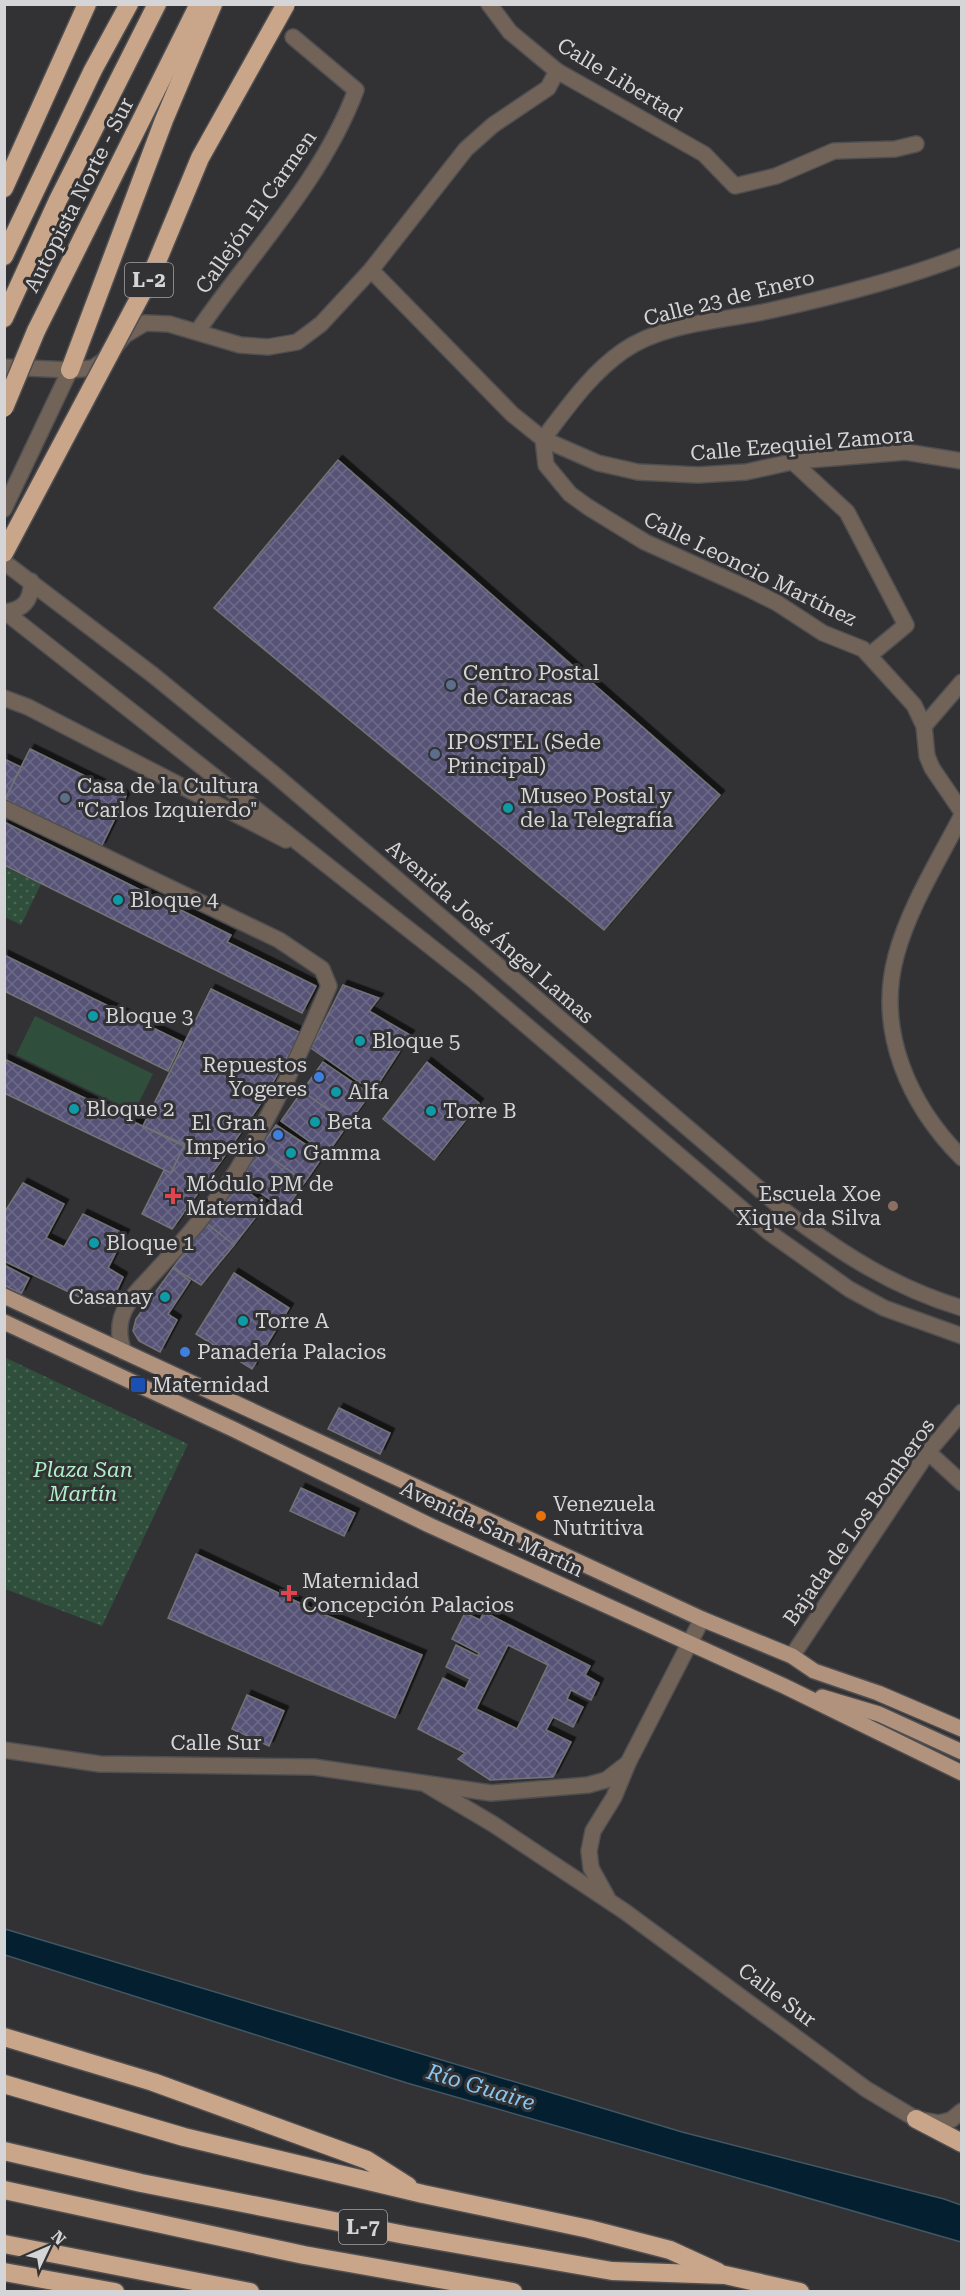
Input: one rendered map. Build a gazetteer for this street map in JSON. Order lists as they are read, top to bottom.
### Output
{
  "streets": {
    "highway": ["Autopista Norte - Sur", "L-2", "L-7"],
    "main road": ["Avenida San Martín"],
    "street": [
      "Calle Libertad",
      "Callejón El Carmen",
      "Calle 23 de Enero",
      "Calle Ezequiel Zamora",
      "Calle Leoncio Martínez",
      "Avenida José Ángel Lamas",
      "Bajada de Los Bomberos",
      "Calle Sur"
    ]
  },
  "crossings": [
    ["Calle 23 de Enero", "Calle Ezequiel Zamora"],
    ["Calle 23 de Enero", "Calle Leoncio Martínez"],
    ["Calle Ezequiel Zamora", "Calle Leoncio Martínez"],
    ["Bajada de Los Bomberos", "Avenida San Martín"],
    ["Avenida San Martín", "Calle Sur"]
  ],
  "water": ["Río Guaire"],
  "parks": ["Plaza San Martín"],
  "places": {
    "other": [
      "Centro Postal de Caracas",
      "IPOSTEL (Sede Principal)",
      "Casa de la Cultura \"Carlos Izquierdo\"",
      "Museo Postal y de la Telegrafía",
      "Bloque 4",
      "Bloque 3",
      "Bloque 5",
      "Repuestos Yogeres",
      "Alfa",
      "Bloque 2",
      "Torre B",
      "Beta",
      "El Gran Imperio",
      "Gamma",
      "Escuela Xoe Xique da Silva",
      "Bloque 1",
      "Casanay",
      "Torre A",
      "Panadería Palacios",
      "Venezuela Nutritiva"
    ],
    "health": ["Módulo PM de Maternidad", "Maternidad Concepción Palacios"],
    "transit": ["Maternidad"]
  },
  "north": "top right"
}
